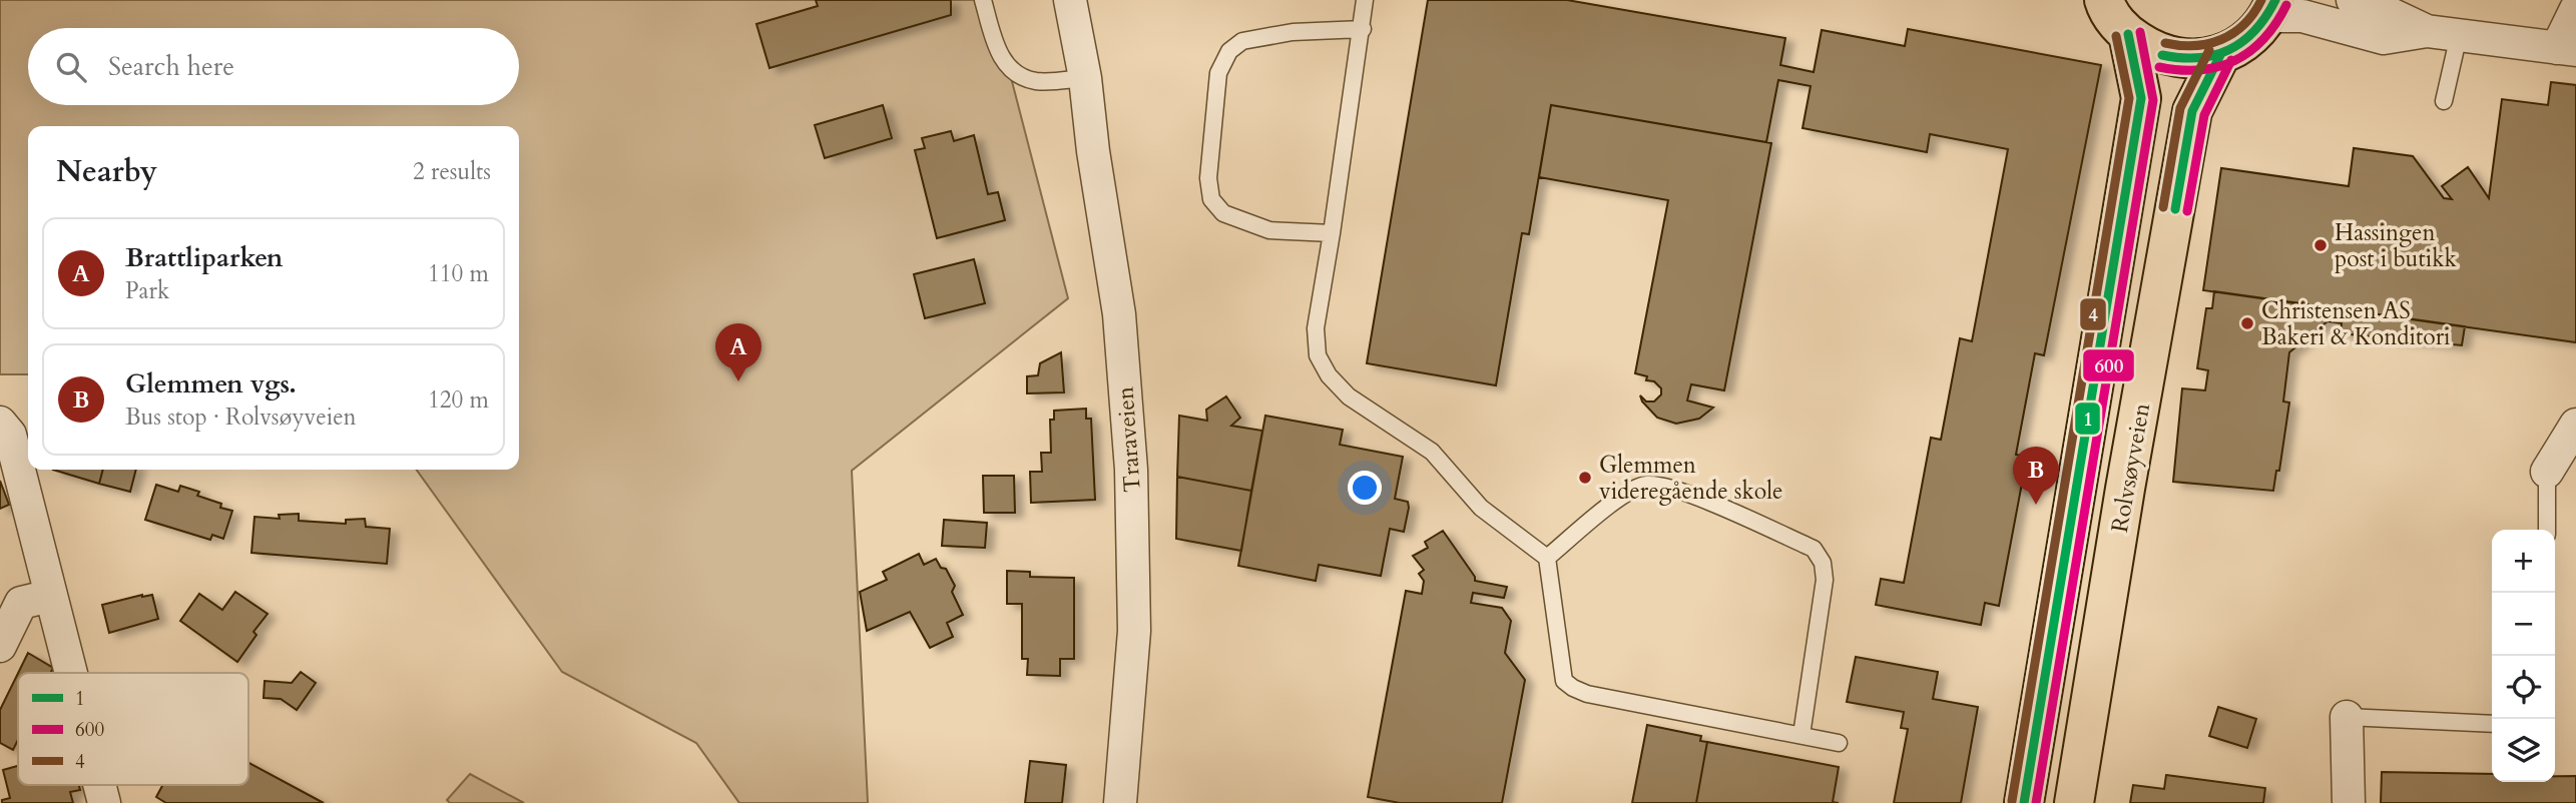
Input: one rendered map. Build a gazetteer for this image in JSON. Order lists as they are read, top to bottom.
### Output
{
  "streets": {
    "main road": ["Rolvsøyveien"],
    "street": ["Traraveien"]
  },
  "places": ["Hassingen post i butikk", "Christensen AS Bakeri & Konditori", "Glemmen videregående skole"],
  "lines": ["transit line 1", "transit line 4", "transit line 600"],
  "legend": ["1", "600", "4"],
  "page": {
    "search": "Search here",
    "heading": ["Nearby", "2 results"],
    "list": [
      {
        "mark": "A",
        "name": "Brattliparken",
        "note": "Park",
        "value": "110 m"
      },
      {
        "mark": "B",
        "name": "Glemmen vgs.",
        "note": "Bus stop · Rolvsøyveien",
        "value": "120 m"
      }
    ],
    "pins": ["A", "B"],
    "map_buttons": ["+", "−"]
  }
}
